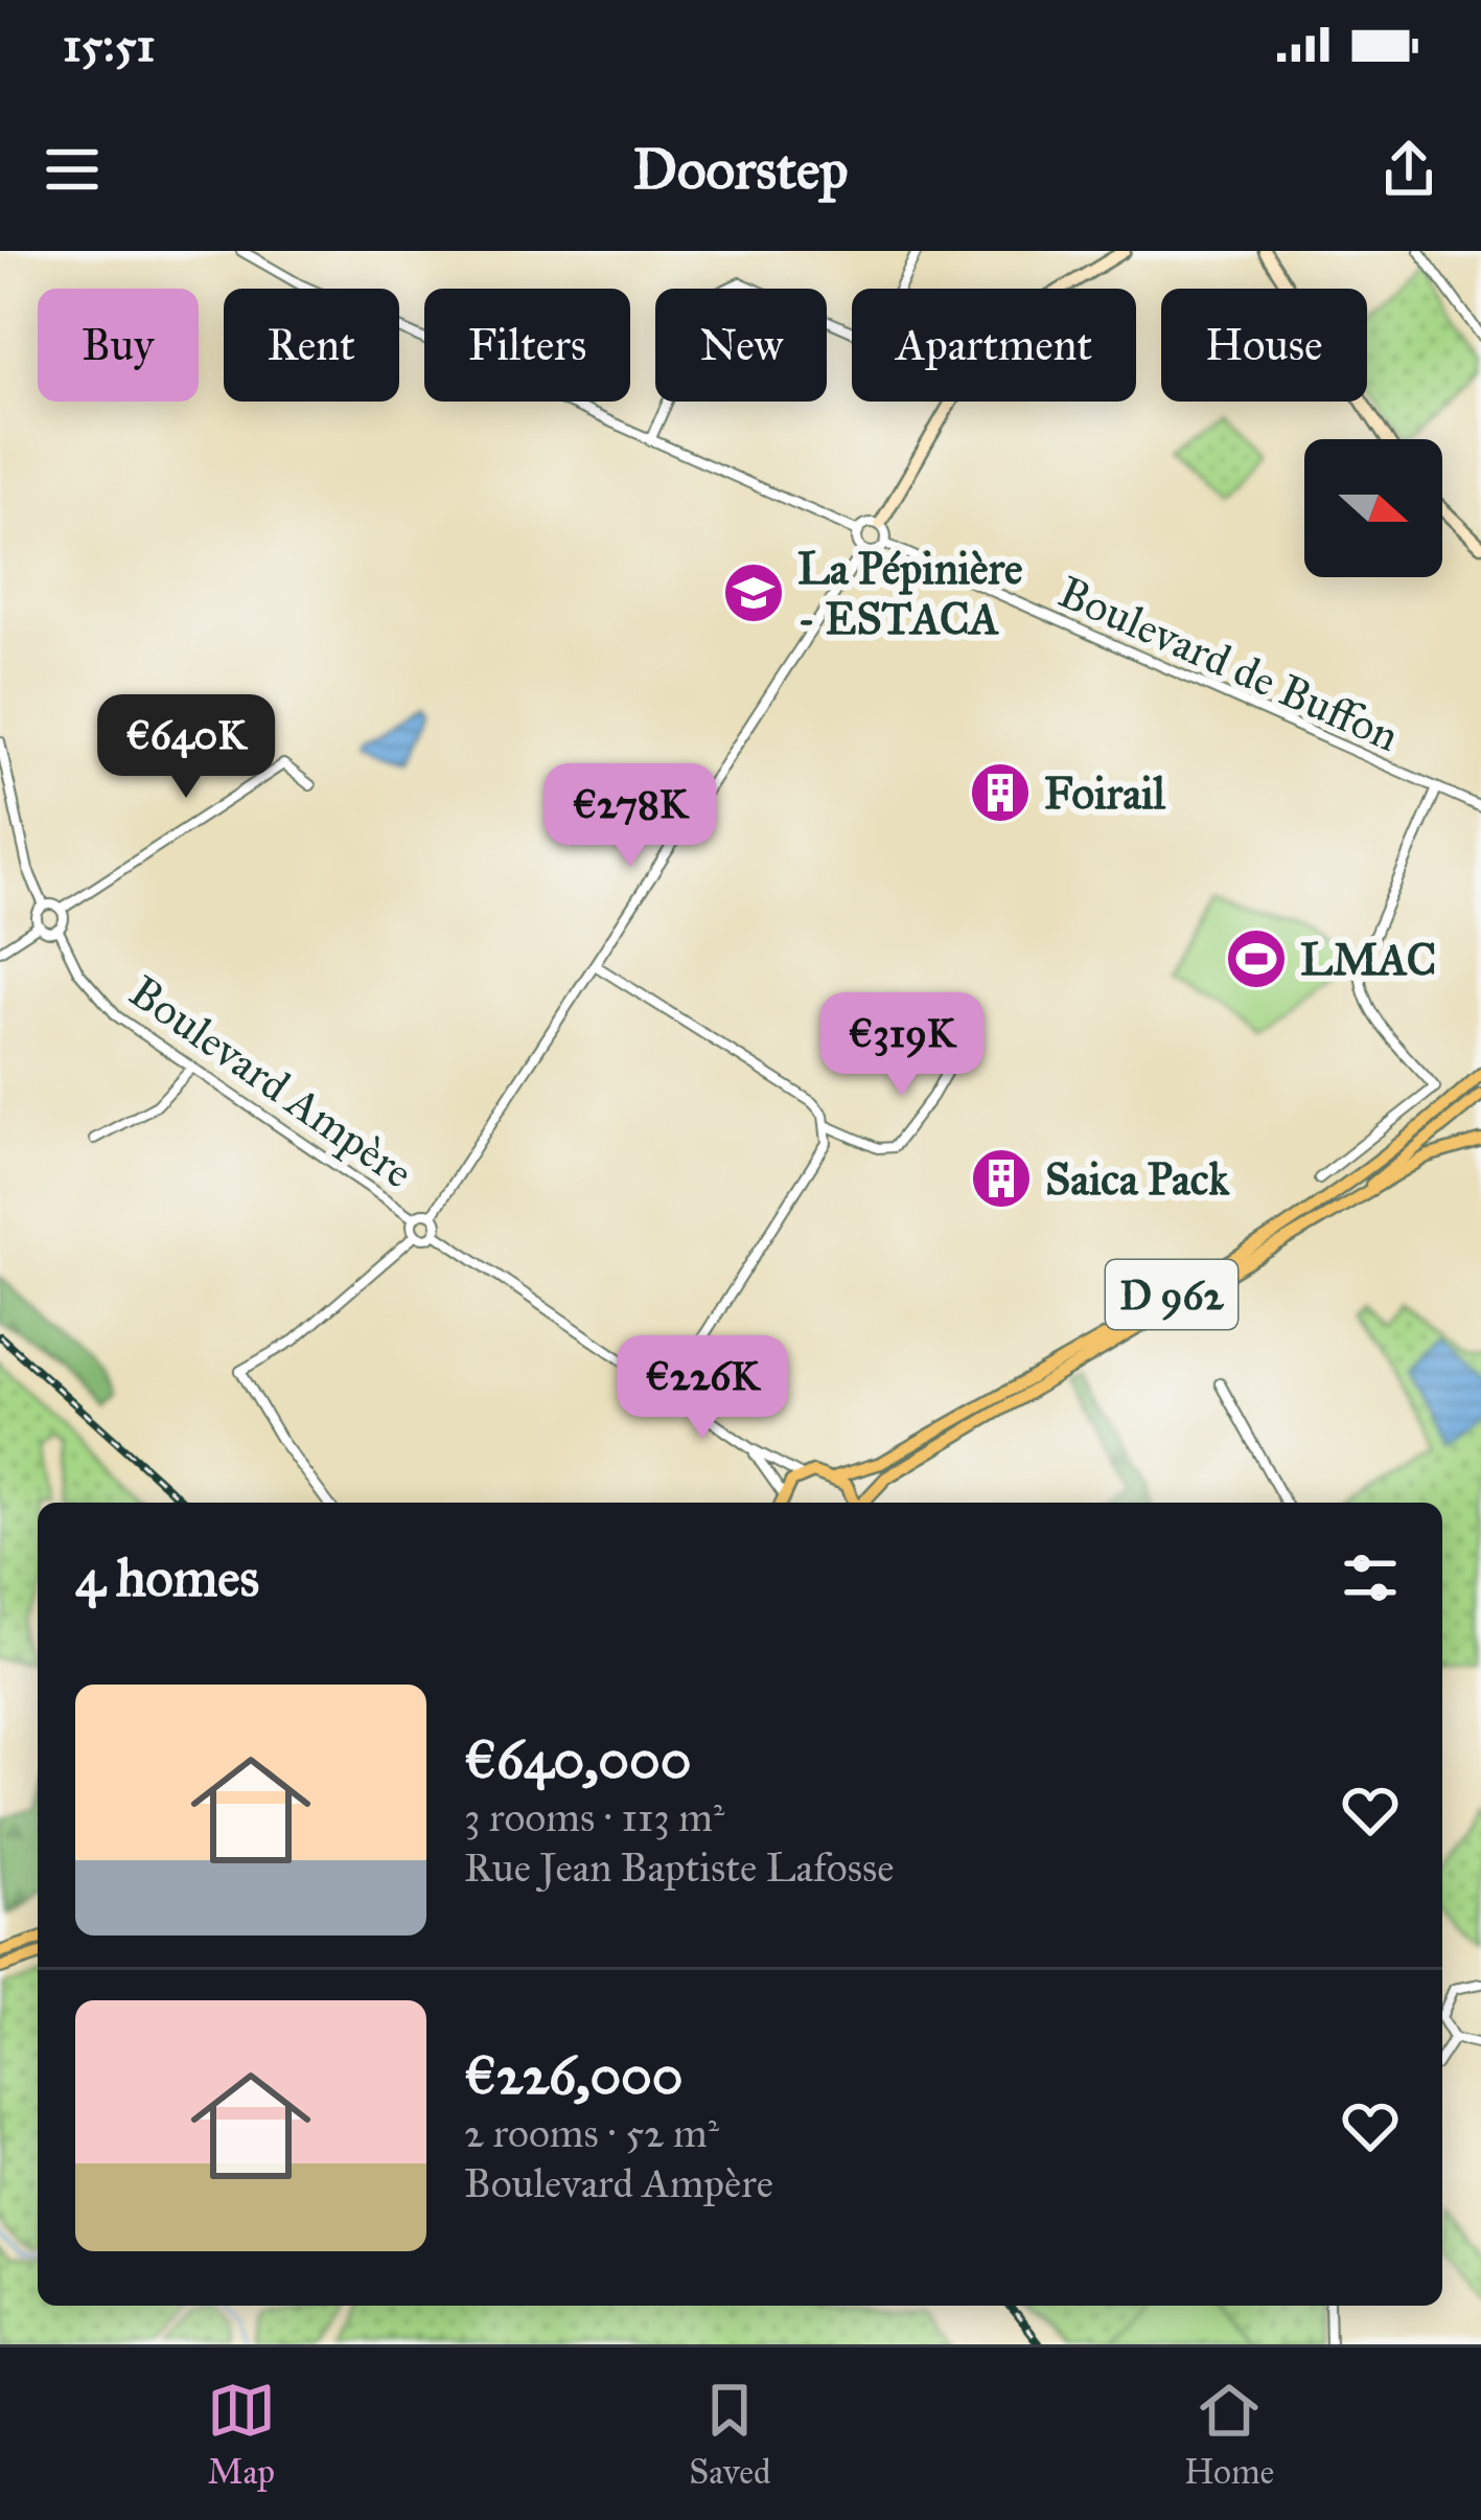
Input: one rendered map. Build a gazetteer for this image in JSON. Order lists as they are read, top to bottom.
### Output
{
  "streets": {
    "main road": ["D 962"],
    "street": ["Boulevard de Buffon", "Boulevard Ampère"]
  },
  "places": {
    "school or university": ["La Pépinière - ESTACA"],
    "building": ["Foirail", "Saica Pack"],
    "sports": ["LMAC"]
  },
  "north": "right",
  "page": {
    "status": "15:51",
    "header": "Doorstep",
    "chip": [
      "Buy",
      "Rent",
      "Filters",
      "New",
      "Apartment",
      "House"
    ],
    "price": [
      "€640K",
      "€278K",
      "€319K",
      "€226K"
    ],
    "heading": "4 homes",
    "list": [
      {
        "name": "€640,000",
        "note": "3 rooms · 113 m² · Rue Jean Baptiste Lafosse"
      },
      {
        "name": "€226,000",
        "note": "2 rooms · 52 m² · Boulevard Ampère"
      }
    ],
    "tabs": ["Map", "Saved", "Home"]
  }
}
